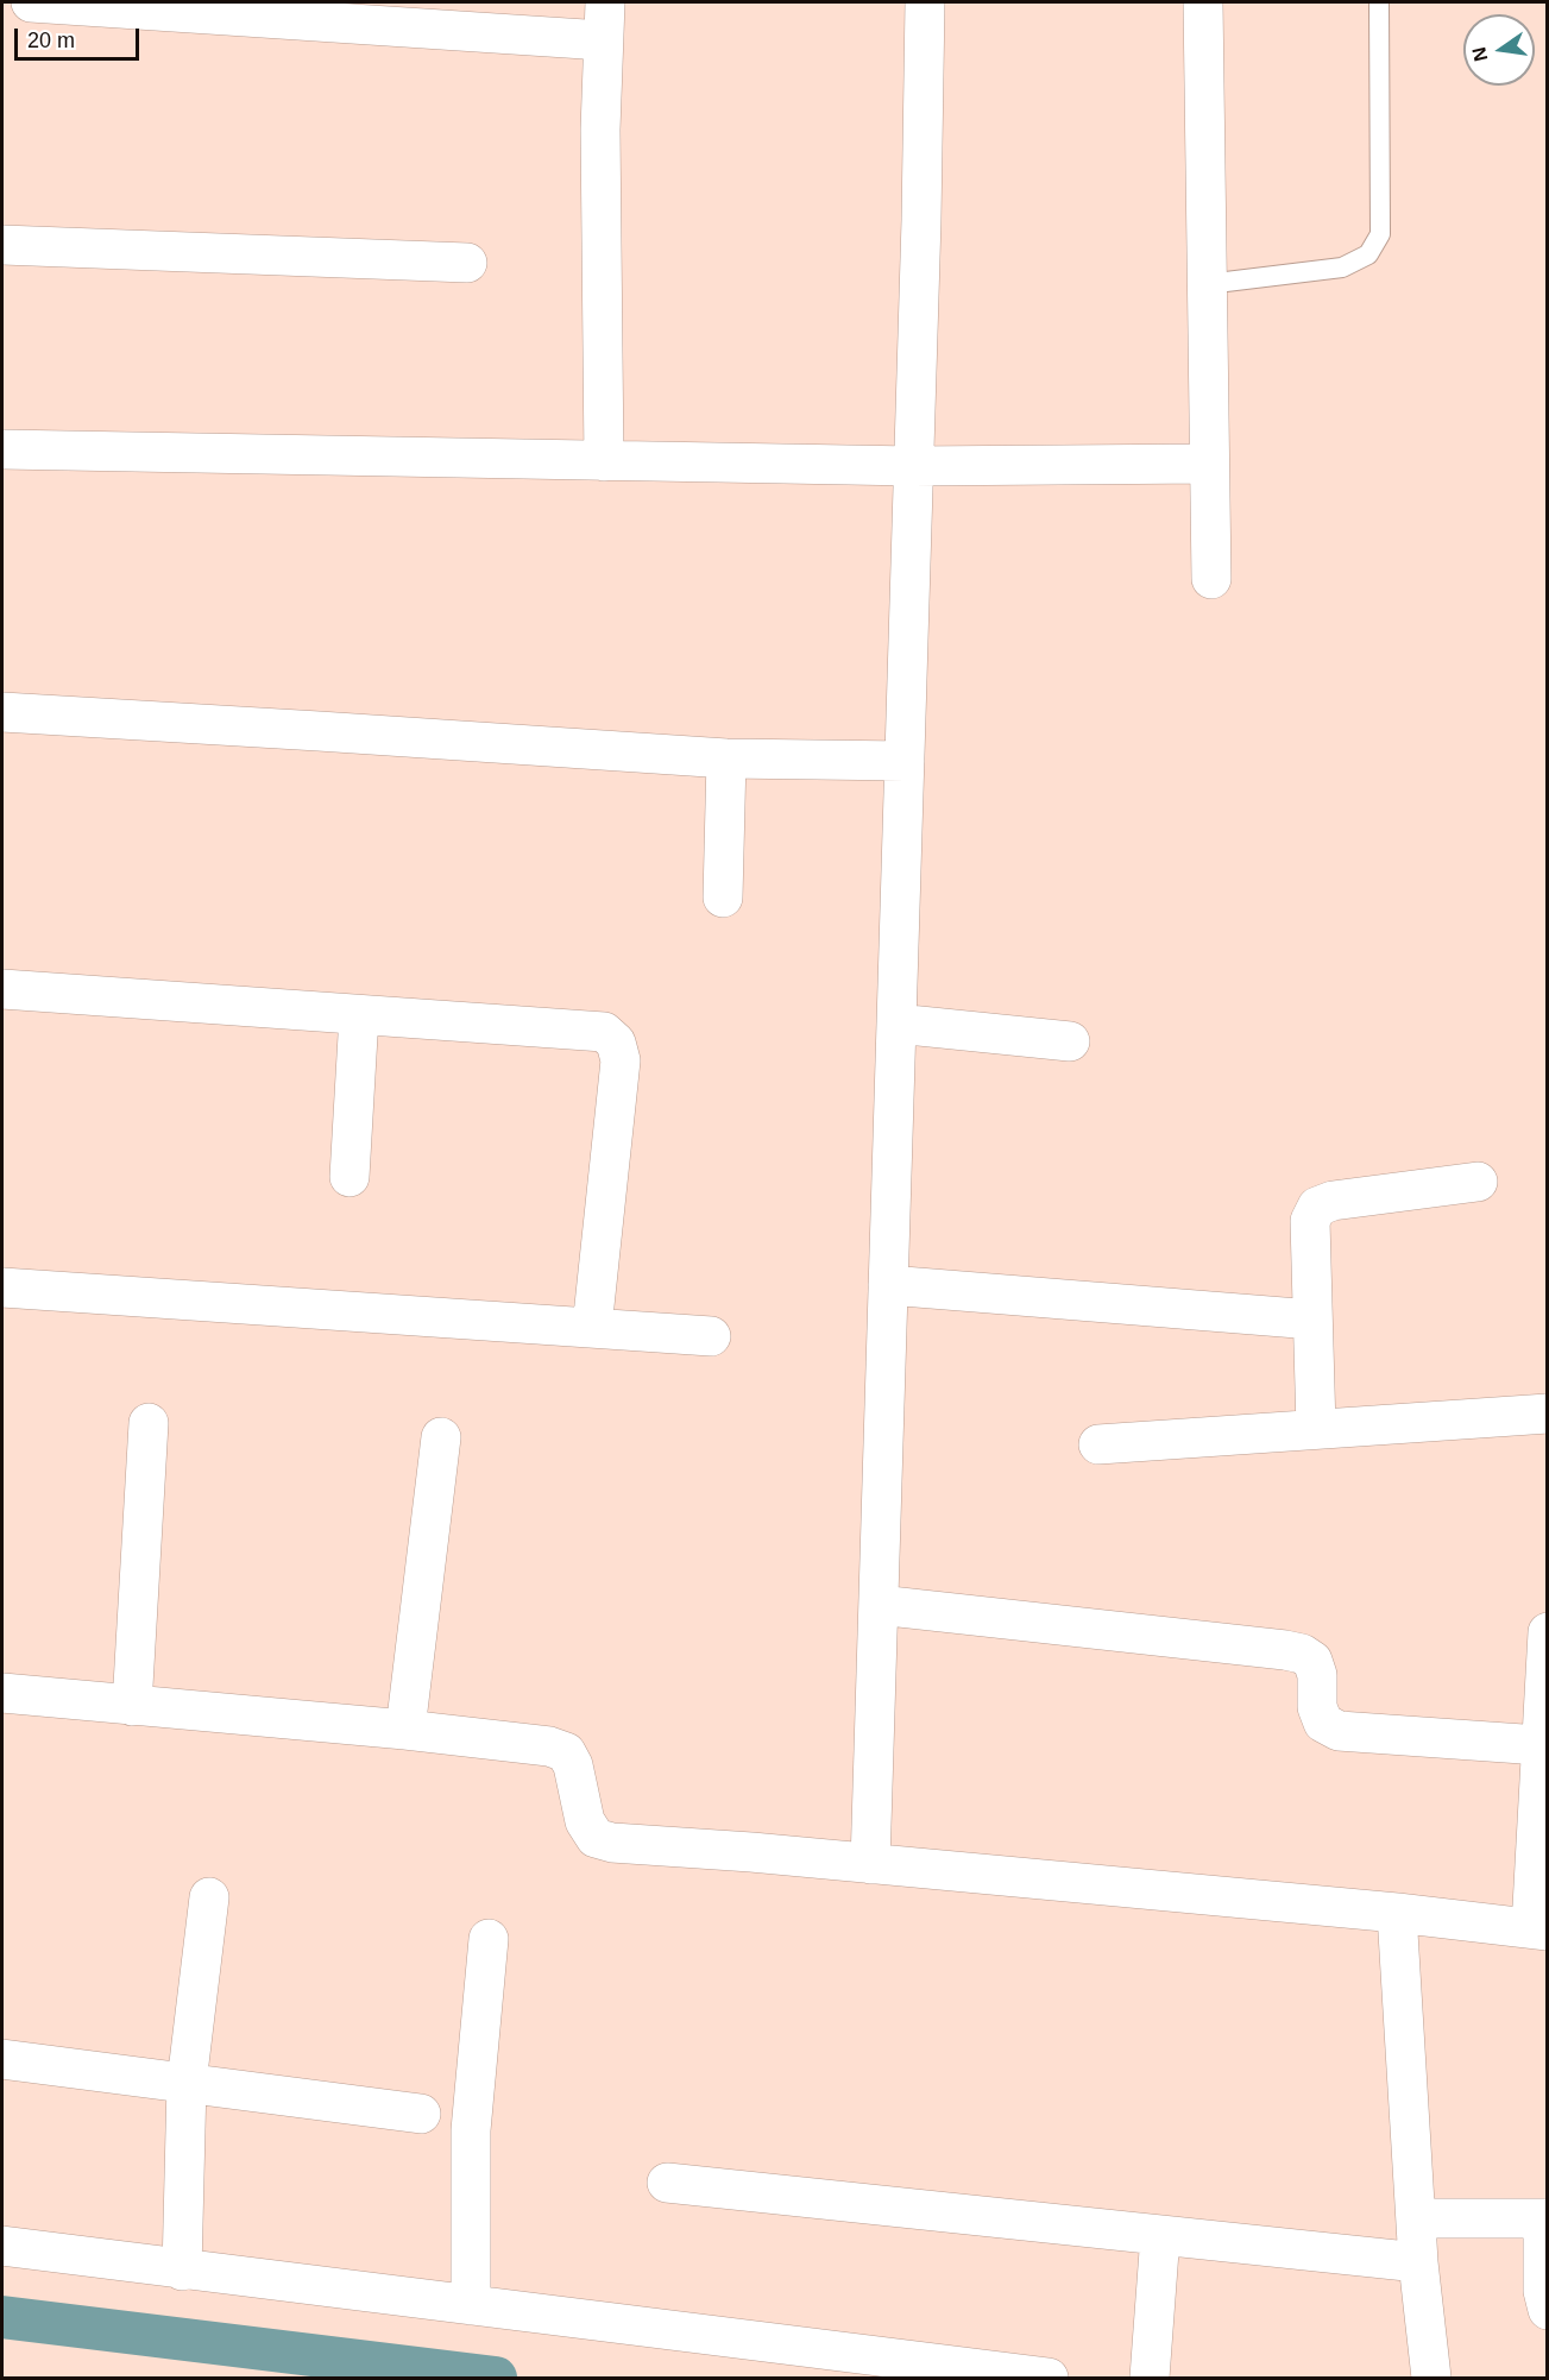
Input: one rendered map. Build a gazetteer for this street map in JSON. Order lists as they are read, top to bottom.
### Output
{
  "scale_bar": "20 m",
  "north": "left"
}
